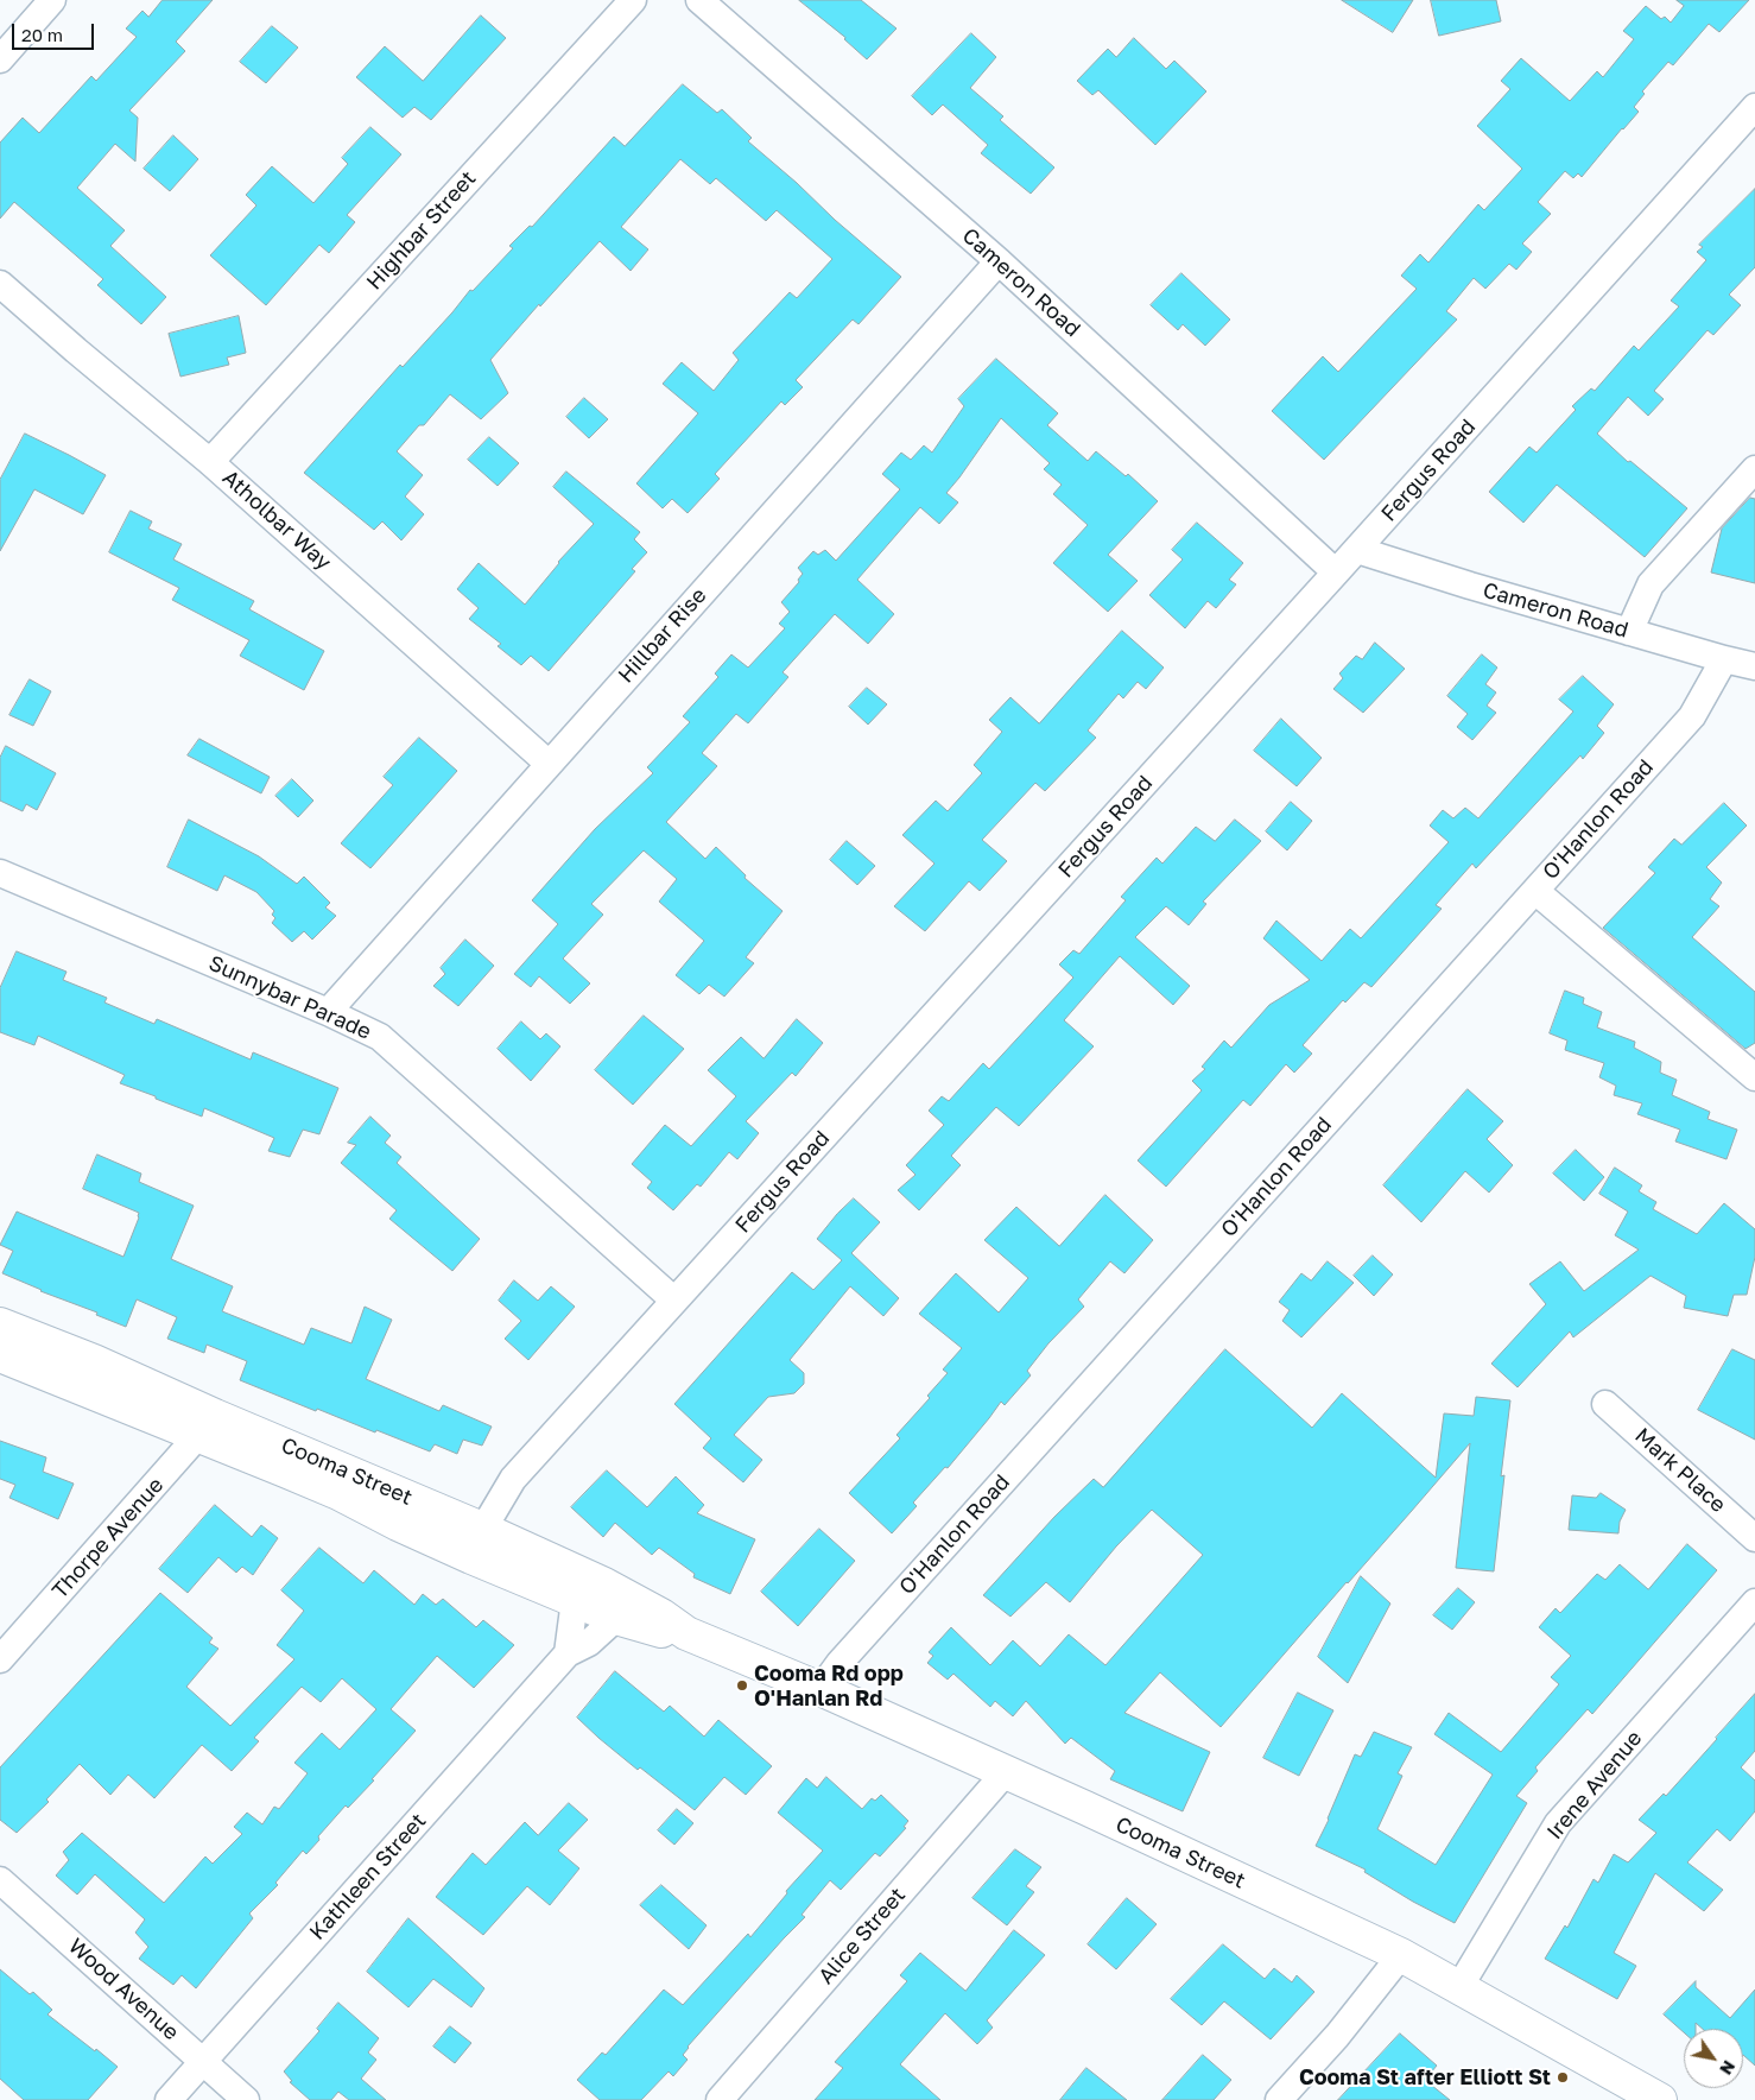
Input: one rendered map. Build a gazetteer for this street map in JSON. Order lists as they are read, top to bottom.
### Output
{
  "streets": {
    "main road": ["Cooma Street"],
    "street": [
      "Highbar Street",
      "Cameron Road",
      "Fergus Road",
      "Atholbar Way",
      "Hillbar Rise",
      "O'Hanlon Road",
      "Sunnybar Parade",
      "Mark Place",
      "Thorpe Avenue",
      "Irene Avenue",
      "Kathleen Street",
      "Alice Street",
      "Wood Avenue"
    ]
  },
  "crossings": [
    ["Highbar Street", "Atholbar Way"],
    ["Cameron Road", "Fergus Road"],
    ["Cameron Road", "Hillbar Rise"],
    ["Cameron Road", "O'Hanlon Road"],
    ["Fergus Road", "Sunnybar Parade"],
    ["Fergus Road", "Cooma Street"],
    ["Atholbar Way", "Hillbar Rise"],
    ["Hillbar Rise", "Sunnybar Parade"],
    ["O'Hanlon Road", "Cooma Street"],
    ["Cooma Street", "Thorpe Avenue"],
    ["Cooma Street", "Irene Avenue"],
    ["Cooma Street", "Kathleen Street"],
    ["Cooma Street", "Alice Street"],
    ["Kathleen Street", "Wood Avenue"]
  ],
  "places": ["Cooma Rd opp O'Hanlan Rd", "Cooma St after Elliott St"],
  "scale_bar": "20 m",
  "north": "bottom right"
}
